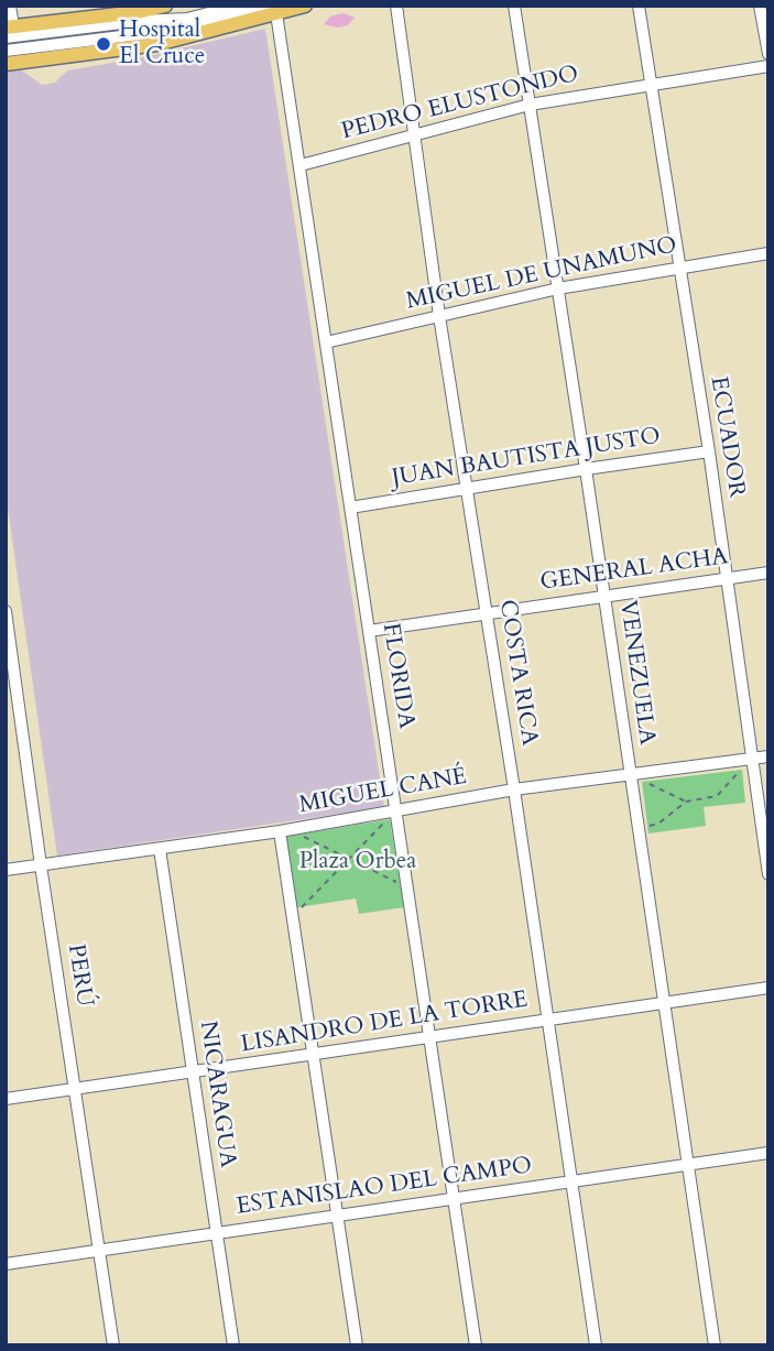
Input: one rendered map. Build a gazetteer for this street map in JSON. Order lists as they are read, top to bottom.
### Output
{
  "streets": {
    "street": [
      "PEDRO ELUSTONDO",
      "MIGUEL DE UNAMUNO",
      "ECUADOR",
      "JUAN BAUTISTA JUSTO",
      "GENERAL ACHA",
      "COSTA RICA",
      "VENEZUELA",
      "FLORIDA",
      "MIGUEL CANÉ",
      "PERÚ",
      "LISANDRO DE LA TORRE",
      "NICARAGUA",
      "ESTANISLAO DEL CAMPO"
    ]
  },
  "crossings": [
    ["PEDRO ELUSTONDO", "ECUADOR"],
    ["PEDRO ELUSTONDO", "COSTA RICA"],
    ["PEDRO ELUSTONDO", "VENEZUELA"],
    ["PEDRO ELUSTONDO", "FLORIDA"],
    ["MIGUEL DE UNAMUNO", "ECUADOR"],
    ["MIGUEL DE UNAMUNO", "COSTA RICA"],
    ["MIGUEL DE UNAMUNO", "VENEZUELA"],
    ["MIGUEL DE UNAMUNO", "FLORIDA"],
    ["ECUADOR", "JUAN BAUTISTA JUSTO"],
    ["ECUADOR", "GENERAL ACHA"],
    ["ECUADOR", "MIGUEL CANÉ"],
    ["JUAN BAUTISTA JUSTO", "COSTA RICA"],
    ["JUAN BAUTISTA JUSTO", "VENEZUELA"],
    ["JUAN BAUTISTA JUSTO", "FLORIDA"],
    ["GENERAL ACHA", "COSTA RICA"],
    ["GENERAL ACHA", "VENEZUELA"],
    ["GENERAL ACHA", "FLORIDA"],
    ["COSTA RICA", "MIGUEL CANÉ"],
    ["COSTA RICA", "LISANDRO DE LA TORRE"],
    ["COSTA RICA", "ESTANISLAO DEL CAMPO"],
    ["VENEZUELA", "MIGUEL CANÉ"],
    ["VENEZUELA", "LISANDRO DE LA TORRE"],
    ["VENEZUELA", "ESTANISLAO DEL CAMPO"],
    ["FLORIDA", "MIGUEL CANÉ"],
    ["FLORIDA", "LISANDRO DE LA TORRE"],
    ["FLORIDA", "ESTANISLAO DEL CAMPO"],
    ["MIGUEL CANÉ", "PERÚ"],
    ["MIGUEL CANÉ", "NICARAGUA"],
    ["PERÚ", "LISANDRO DE LA TORRE"],
    ["PERÚ", "ESTANISLAO DEL CAMPO"],
    ["LISANDRO DE LA TORRE", "NICARAGUA"],
    ["NICARAGUA", "ESTANISLAO DEL CAMPO"]
  ],
  "parks": ["Plaza Orbea"],
  "places": ["Hospital El Cruce"]
}
